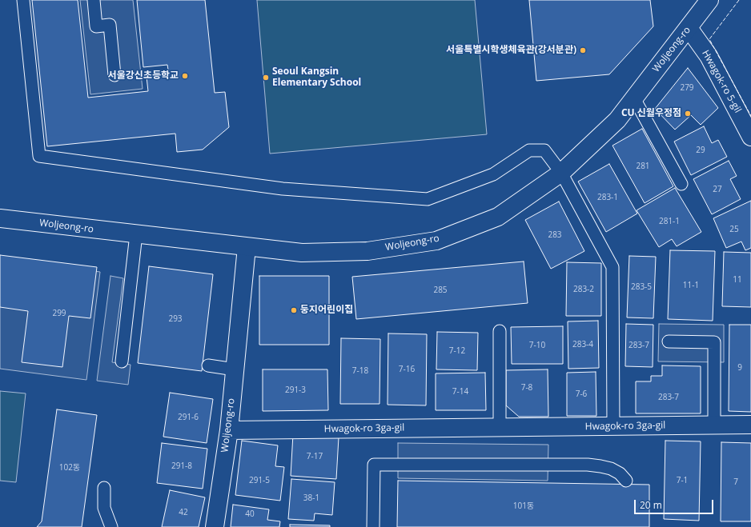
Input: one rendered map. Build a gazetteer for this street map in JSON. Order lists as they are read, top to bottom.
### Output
{
  "streets": {
    "street": ["Woljeong-ro", "Hwagok-ro 5-gil", "Hwagok-ro 3ga-gil"]
  },
  "crossings": [
    ["Woljeong-ro", "Hwagok-ro 5-gil"],
    ["Woljeong-ro", "Hwagok-ro 3ga-gil"]
  ],
  "places": [
    "서울특별시학생체육관(강서분관)",
    "서울강신초등학교",
    "Seoul Kangsin Elementary School",
    "CU 신월우정점",
    "둥지어린이집"
  ],
  "house_numbers": [
    "279",
    "29",
    "281",
    "27",
    "283-1",
    "281-1",
    "25",
    "283",
    "11",
    "11-1",
    "283-5",
    "283-2",
    "285",
    "299",
    "293",
    "283-4",
    "7-10",
    "283-7",
    "7-12",
    "9",
    "7-16",
    "7-18",
    "7-8",
    "291-3",
    "7-14",
    "7-6",
    "283-7",
    "291-6",
    "7-17",
    "291-8",
    "102동",
    "291-5",
    "7-1",
    "7",
    "38-1",
    "101동",
    "42",
    "40"
  ],
  "scale_bar": "20 m"
}
